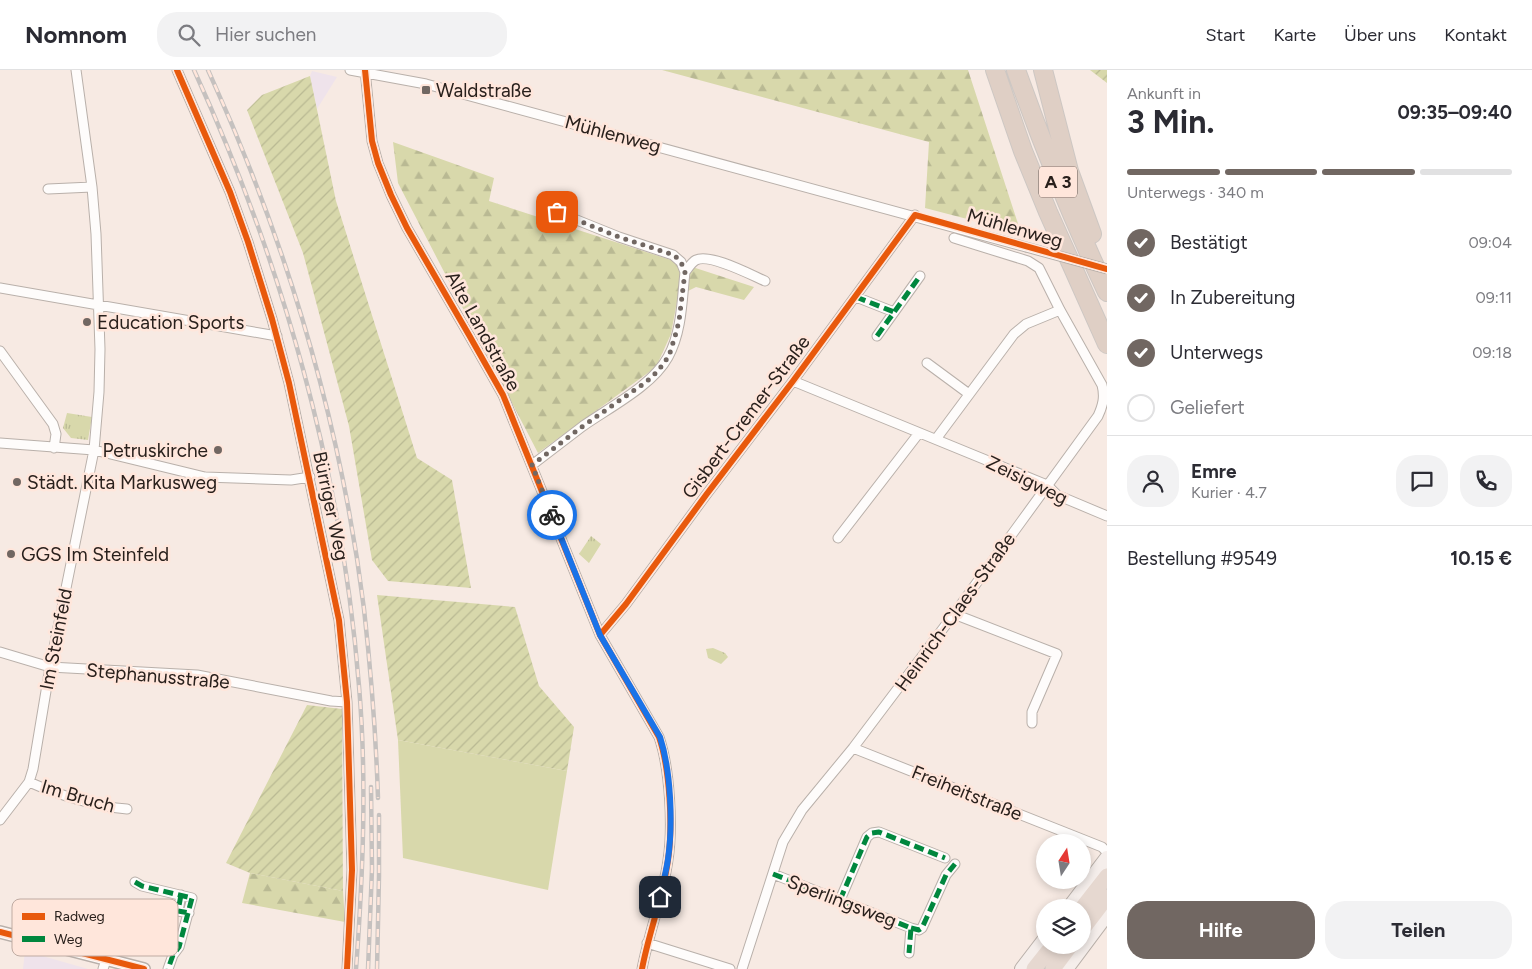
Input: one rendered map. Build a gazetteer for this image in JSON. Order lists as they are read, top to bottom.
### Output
{
  "streets": {
    "highway": ["A 3"],
    "street": [
      "Mühlenweg",
      "Alte Landstraße",
      "Gisbert-Cremer-Straße",
      "Zeisigweg",
      "Bürriger Weg",
      "Heinrich-Claes-Straße",
      "Im Steinfeld",
      "Stephanusstraße",
      "Freiheitstraße",
      "Im Bruch",
      "Sperlingsweg"
    ]
  },
  "crossings": [
    ["Mühlenweg", "Alte Landstraße"],
    ["Mühlenweg", "Gisbert-Cremer-Straße"],
    ["Mühlenweg", "Heinrich-Claes-Straße"],
    ["Alte Landstraße", "Gisbert-Cremer-Straße"],
    ["Gisbert-Cremer-Straße", "Zeisigweg"],
    ["Zeisigweg", "Heinrich-Claes-Straße"],
    ["Bürriger Weg", "Stephanusstraße"],
    ["Heinrich-Claes-Straße", "Freiheitstraße"],
    ["Heinrich-Claes-Straße", "Sperlingsweg"],
    ["Im Steinfeld", "Stephanusstraße"],
    ["Im Steinfeld", "Im Bruch"]
  ],
  "places": {
    "transit": ["Waldstraße"],
    "other": [
      "Education Sports",
      "Petruskirche",
      "Städt. Kita Markusweg",
      "GGS Im Steinfeld"
    ]
  },
  "legend": ["Radweg", "Weg"],
  "north": "top",
  "page": {
    "header": "Nomnom",
    "search": "Hier suchen",
    "nav": [
      "Start",
      "Karte",
      "Über uns",
      "Kontakt"
    ],
    "heading": ["3 Min.", "Ankunft in", "09:35–09:40"],
    "panel": [
      "Emre",
      "Kurier · 4.7",
      "Bestellung #9549",
      "10.15 €"
    ],
    "bar": "Unterwegs · 340 m",
    "list": [
      ["Bestätigt", "09:04"],
      ["In Zubereitung", "09:11"],
      ["Unterwegs", "09:18"],
      "Geliefert"
    ],
    "buttons": ["Hilfe", "Teilen"]
  }
}
